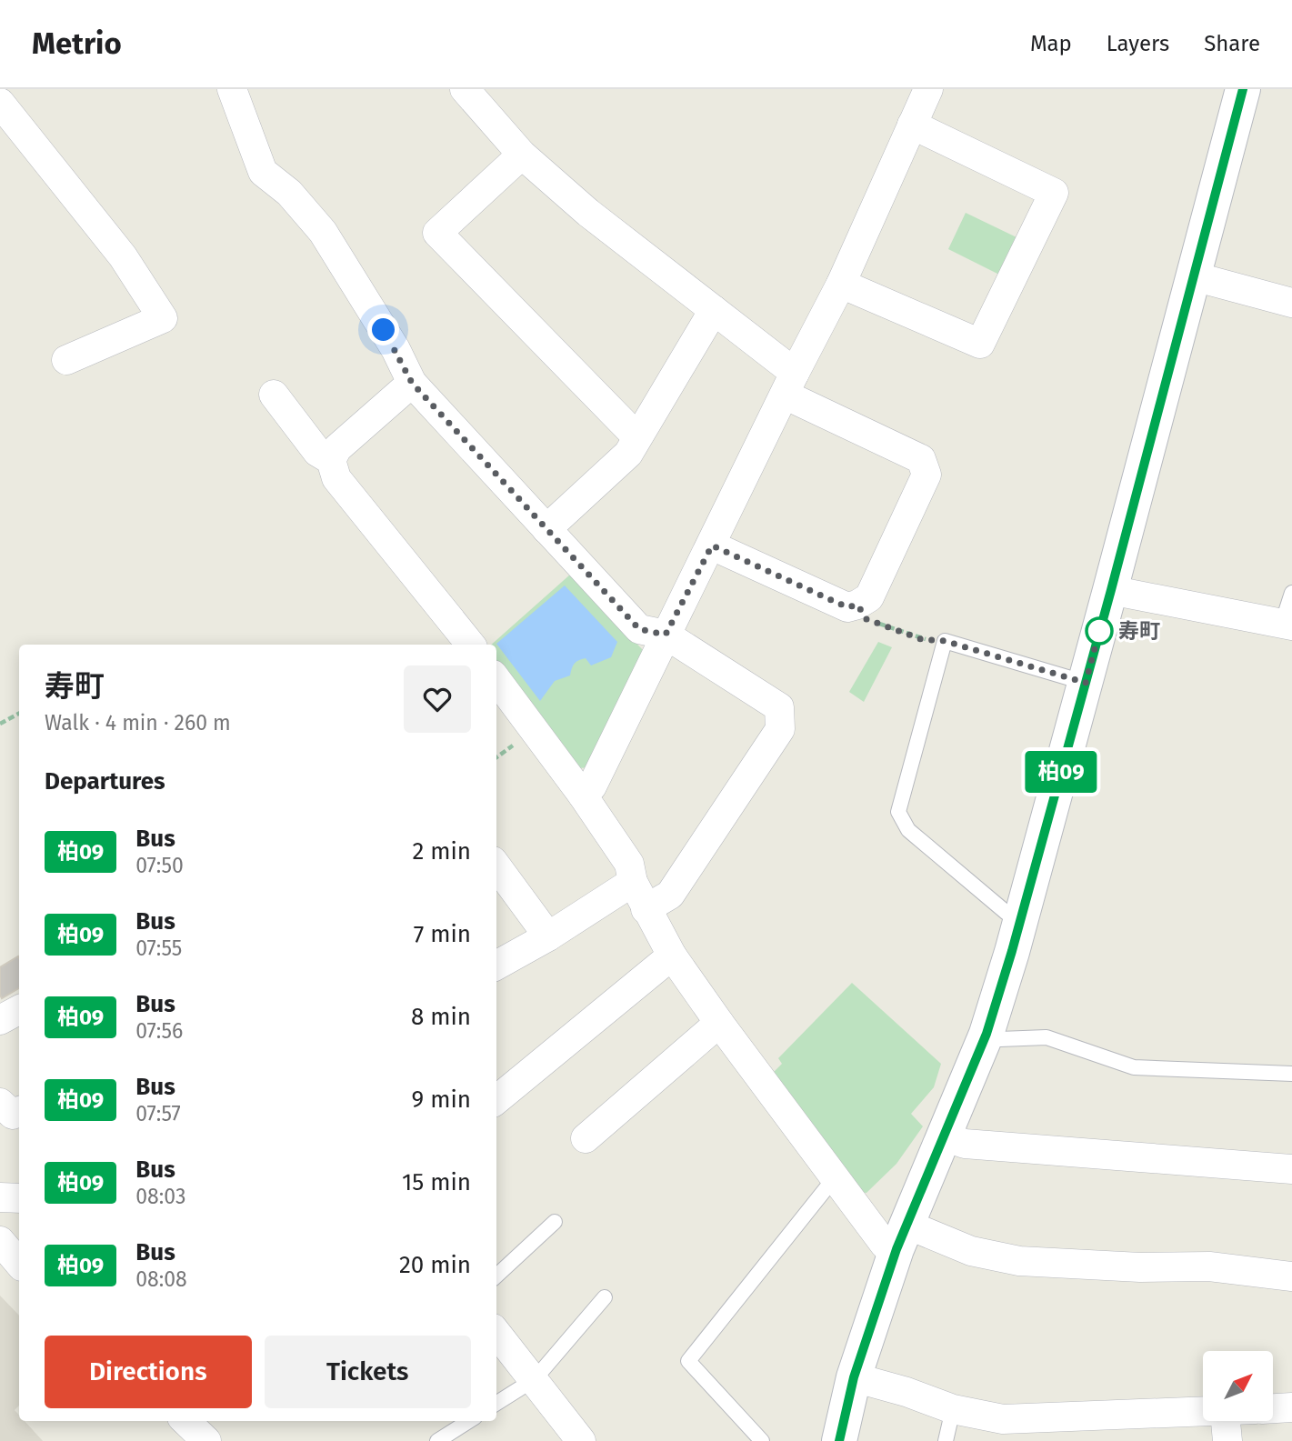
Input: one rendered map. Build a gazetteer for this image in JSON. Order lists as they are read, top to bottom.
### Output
{
  "places": ["寿町"],
  "lines": ["bus line 柏09"],
  "north": "top right",
  "page": {
    "header": "Metrio",
    "nav": ["Map", "Layers", "Share"],
    "on_map": "柏09",
    "heading": [
      ["寿町", "Walk · 4 min · 260 m"],
      "Departures"
    ],
    "list": [
      {
        "mark": "柏09",
        "name": "Bus",
        "note": "07:50",
        "value": "2 min"
      },
      {
        "mark": "柏09",
        "name": "Bus",
        "note": "07:55",
        "value": "7 min"
      },
      {
        "mark": "柏09",
        "name": "Bus",
        "note": "07:56",
        "value": "8 min"
      },
      {
        "mark": "柏09",
        "name": "Bus",
        "note": "07:57",
        "value": "9 min"
      },
      {
        "mark": "柏09",
        "name": "Bus",
        "note": "08:03",
        "value": "15 min"
      },
      {
        "mark": "柏09",
        "name": "Bus",
        "note": "08:08",
        "value": "20 min"
      }
    ],
    "buttons": ["Directions", "Tickets"]
  }
}
